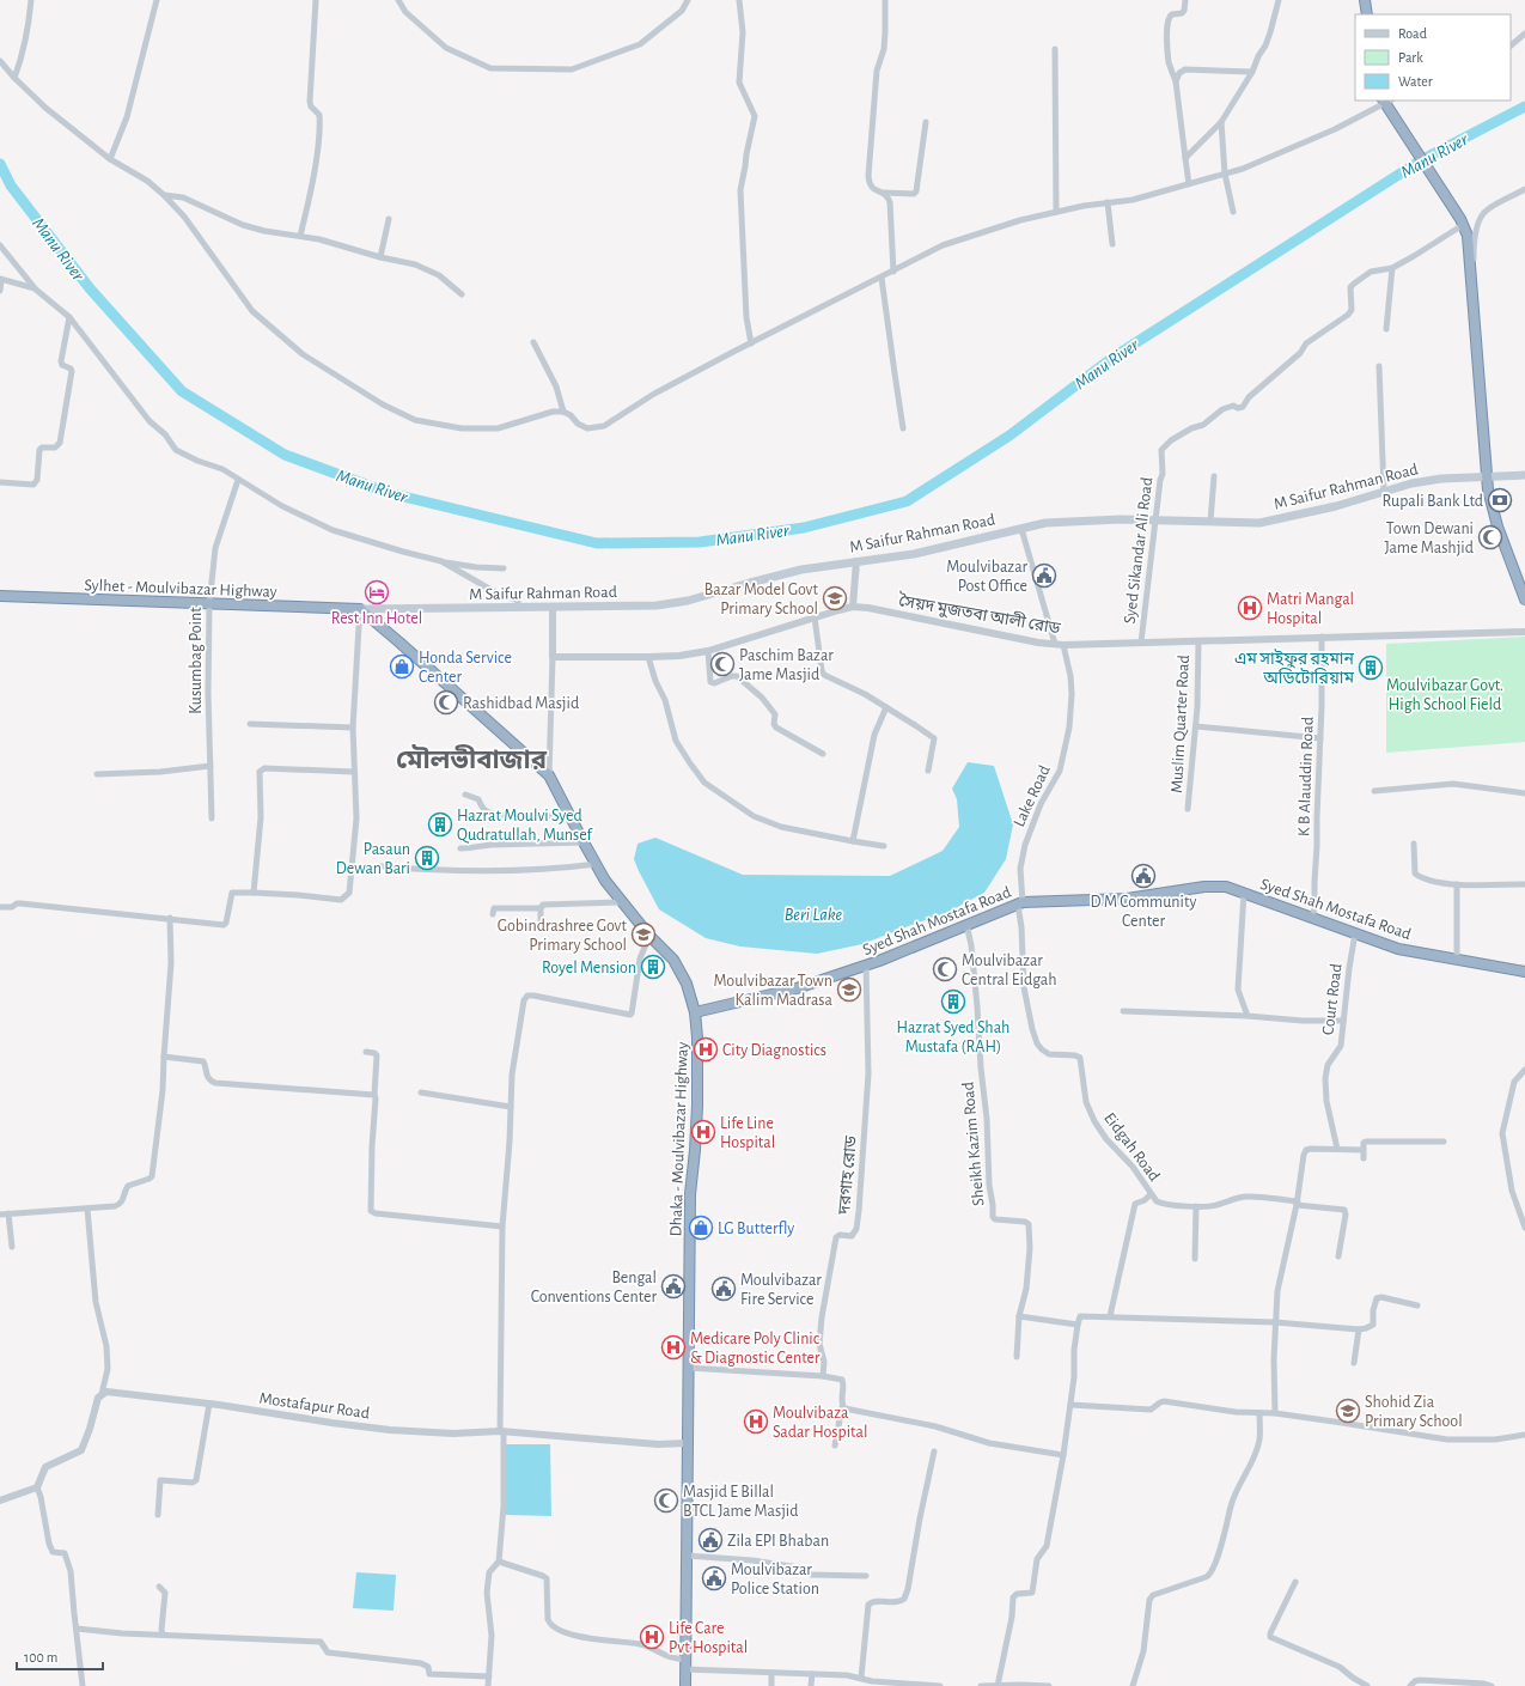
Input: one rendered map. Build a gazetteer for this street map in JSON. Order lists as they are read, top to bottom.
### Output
{
  "streets": {
    "highway": ["Sylhet - Moulvibazar Highway", "Syed Shah Mostafa Road", "Dhaka - Moulvibazar Highway"],
    "main road": ["M Saifur Rahman Road"],
    "street": [
      "Syed Sikandar Ali Road",
      "সৈয়দ মুজতবা আলী রোড",
      "Kusumbag Point",
      "Muslim Quarter Road",
      "K B Alauddin Road",
      "Lake Road",
      "Court Road",
      "Sheikh Kazim Road",
      "Eidgah Road",
      "দরগাহ রোড",
      "Mostafapur Road"
    ]
  },
  "crossings": [
    ["M Saifur Rahman Road", "Syed Sikandar Ali Road"],
    ["M Saifur Rahman Road", "Sylhet - Moulvibazar Highway"],
    ["M Saifur Rahman Road", "Lake Road"],
    ["M Saifur Rahman Road", "Dhaka - Moulvibazar Highway"],
    ["Syed Sikandar Ali Road", "সৈয়দ মুজতবা আলী রোড"],
    ["Sylhet - Moulvibazar Highway", "Kusumbag Point"],
    ["Sylhet - Moulvibazar Highway", "Dhaka - Moulvibazar Highway"],
    ["সৈয়দ মুজতবা আলী রোড", "Muslim Quarter Road"],
    ["সৈয়দ মুজতবা আলী রোড", "K B Alauddin Road"],
    ["সৈয়দ মুজতবা আলী রোড", "Lake Road"],
    ["K B Alauddin Road", "Syed Shah Mostafa Road"],
    ["Lake Road", "Syed Shah Mostafa Road"],
    ["Lake Road", "Eidgah Road"],
    ["Syed Shah Mostafa Road", "Court Road"],
    ["Syed Shah Mostafa Road", "Dhaka - Moulvibazar Highway"],
    ["Syed Shah Mostafa Road", "Sheikh Kazim Road"],
    ["Syed Shah Mostafa Road", "Eidgah Road"],
    ["Syed Shah Mostafa Road", "দরগাহ রোড"],
    ["Dhaka - Moulvibazar Highway", "Mostafapur Road"]
  ],
  "districts": ["মৌলভীবাজার"],
  "water": ["Manu River", "Beri Lake"],
  "parks": ["Moulvibazar Govt. High School Field"],
  "places": {
    "bank": ["Rupali Bank Ltd"],
    "mosque": [
      "Town Dewani Jame Mashjid",
      "Paschim Bazar Jame Masjid",
      "Rashidbad Masjid",
      "Moulvibazar Central Eidgah",
      "Masjid E Billal BTCL Jame Masjid"
    ],
    "public building": [
      "Moulvibazar Post Office",
      "D M Community Center",
      "Bengal Conventions Center",
      "Moulvibazar Fire Service",
      "Zila EPI Bhaban",
      "Moulvibazar Police Station"
    ],
    "hotel": ["Rest Inn Hotel"],
    "school or university": [
      "Bazar Model Govt Primary School",
      "Gobindrashree Govt Primary School",
      "Moulvibazar Town Kalim Madrasa",
      "Shohid Zia Primary School"
    ],
    "hospital": [
      "Matri Mangal Hospital",
      "City Diagnostics",
      "Life Line Hospital",
      "Medicare Poly Clinic & Diagnostic Center",
      "Moulvibaza Sadar Hospital",
      "Life Care Pvt Hospital"
    ],
    "shop": ["Honda Service Center", "LG Butterfly"],
    "building": [
      "এম সাইফুর রহমান অডিটোরিয়াম",
      "Hazrat Moulvi Syed Qudratullah, Munsef",
      "Pasaun Dewan Bari",
      "Royel Mension",
      "Hazrat Syed Shah Mustafa (RAH)"
    ]
  },
  "legend": ["Road", "Park", "Water"],
  "scale_bar": "100 m"
}
